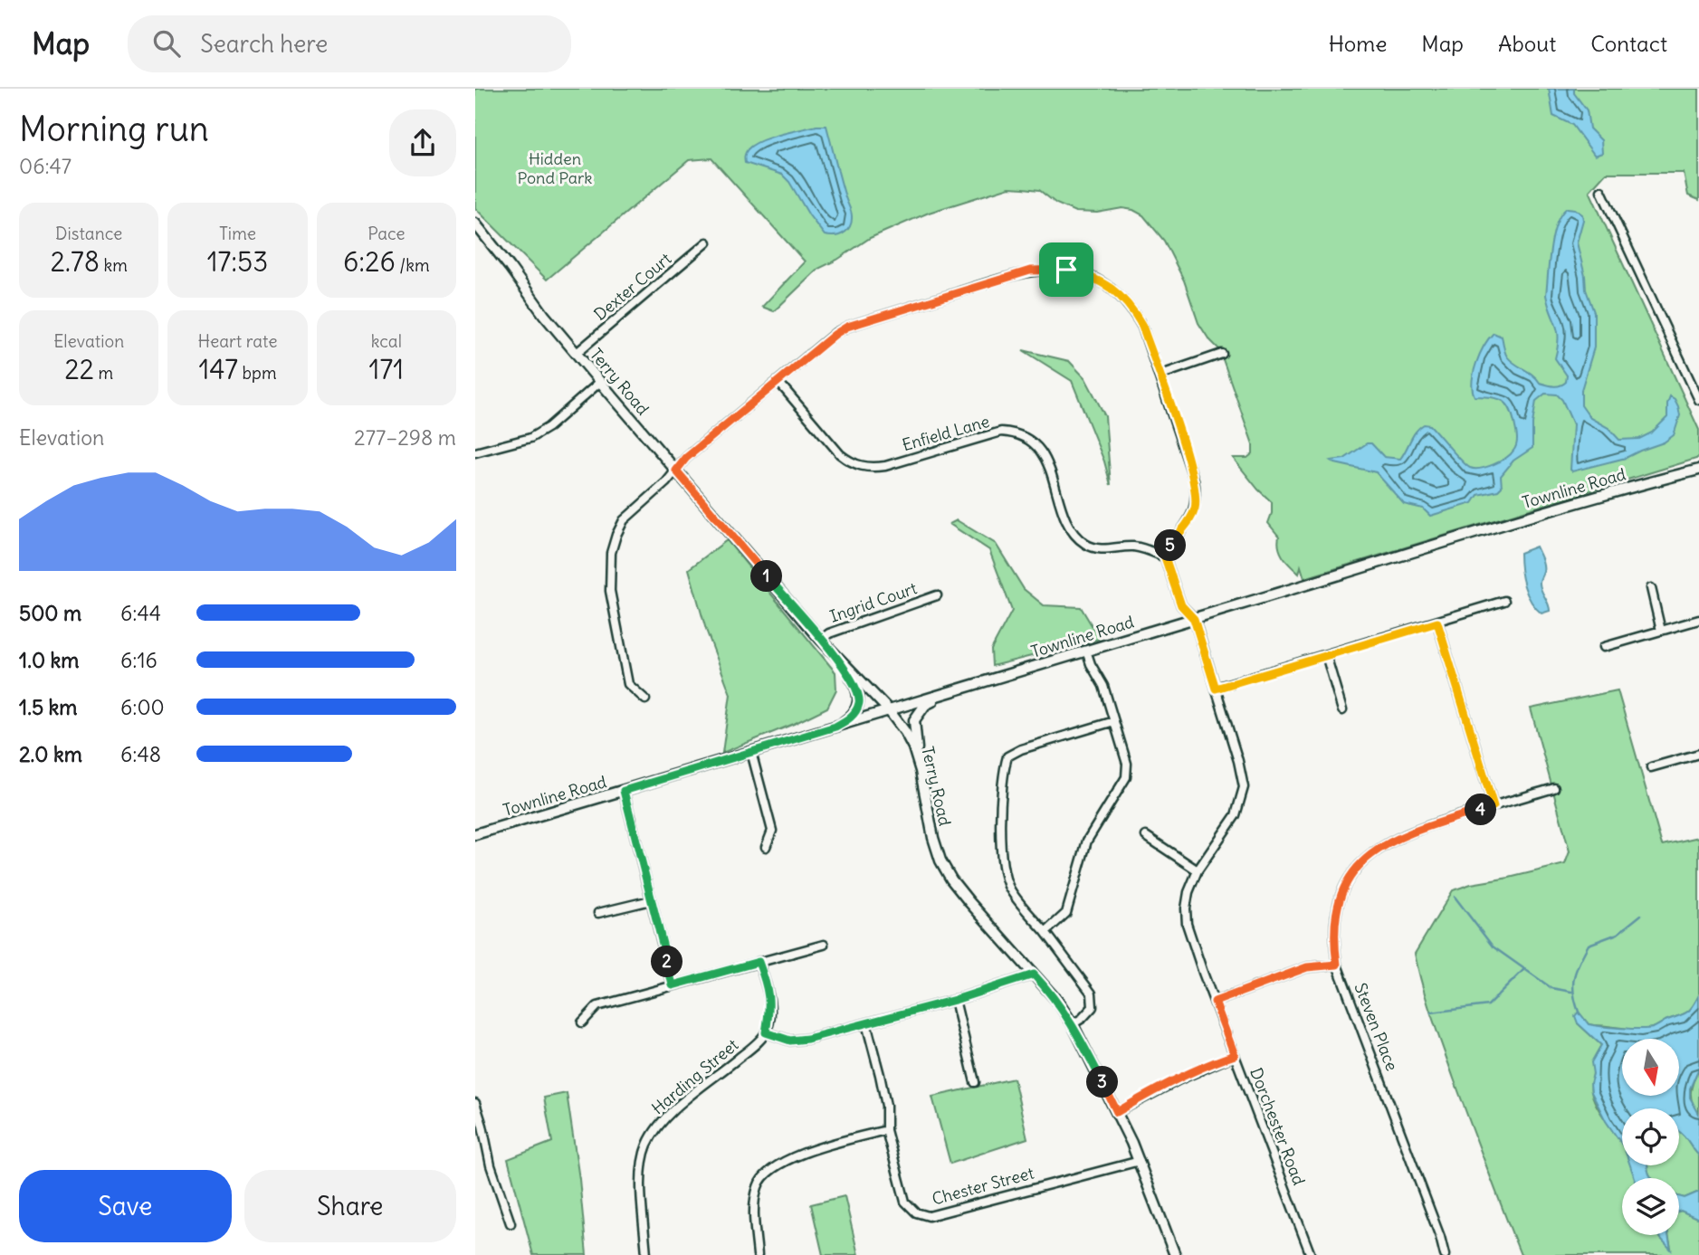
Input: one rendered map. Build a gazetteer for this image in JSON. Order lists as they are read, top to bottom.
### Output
{
  "streets": {
    "street": [
      "Dexter Court",
      "Terry Road",
      "Enfield Lane",
      "Townline Road",
      "Ingrid Court",
      "Steven Place",
      "Harding Street",
      "Dorchester Road",
      "Chester Street"
    ]
  },
  "crossings": [
    ["Dexter Court", "Terry Road"],
    ["Terry Road", "Townline Road"],
    ["Terry Road", "Ingrid Court"],
    ["Terry Road", "Chester Street"],
    ["Enfield Lane", "Dorchester Road"],
    ["Townline Road", "Dorchester Road"]
  ],
  "parks": ["Hidden Pond Park"],
  "north": "bottom",
  "page": {
    "header": "Map",
    "search": "Search here",
    "nav": [
      "Home",
      "Map",
      "About",
      "Contact"
    ],
    "heading": ["Morning run", "06:47"],
    "stats": [
      ["Distance", "2.78 km"],
      ["Time", "17:53"],
      ["Pace", "6:26 /km"],
      ["Elevation", "22 m"],
      ["Heart rate", "147 bpm"],
      ["kcal", "171"]
    ],
    "chart": ["Elevation", "277–298 m"],
    "pins": [
      "5",
      "1",
      "4",
      "2",
      "3"
    ],
    "list": [
      {
        "name": "500 m",
        "note": "6:44"
      },
      {
        "name": "1.0 km",
        "note": "6:16"
      },
      {
        "name": "1.5 km",
        "note": "6:00"
      },
      {
        "name": "2.0 km",
        "note": "6:48"
      }
    ],
    "buttons": ["Save", "Share"]
  }
}
